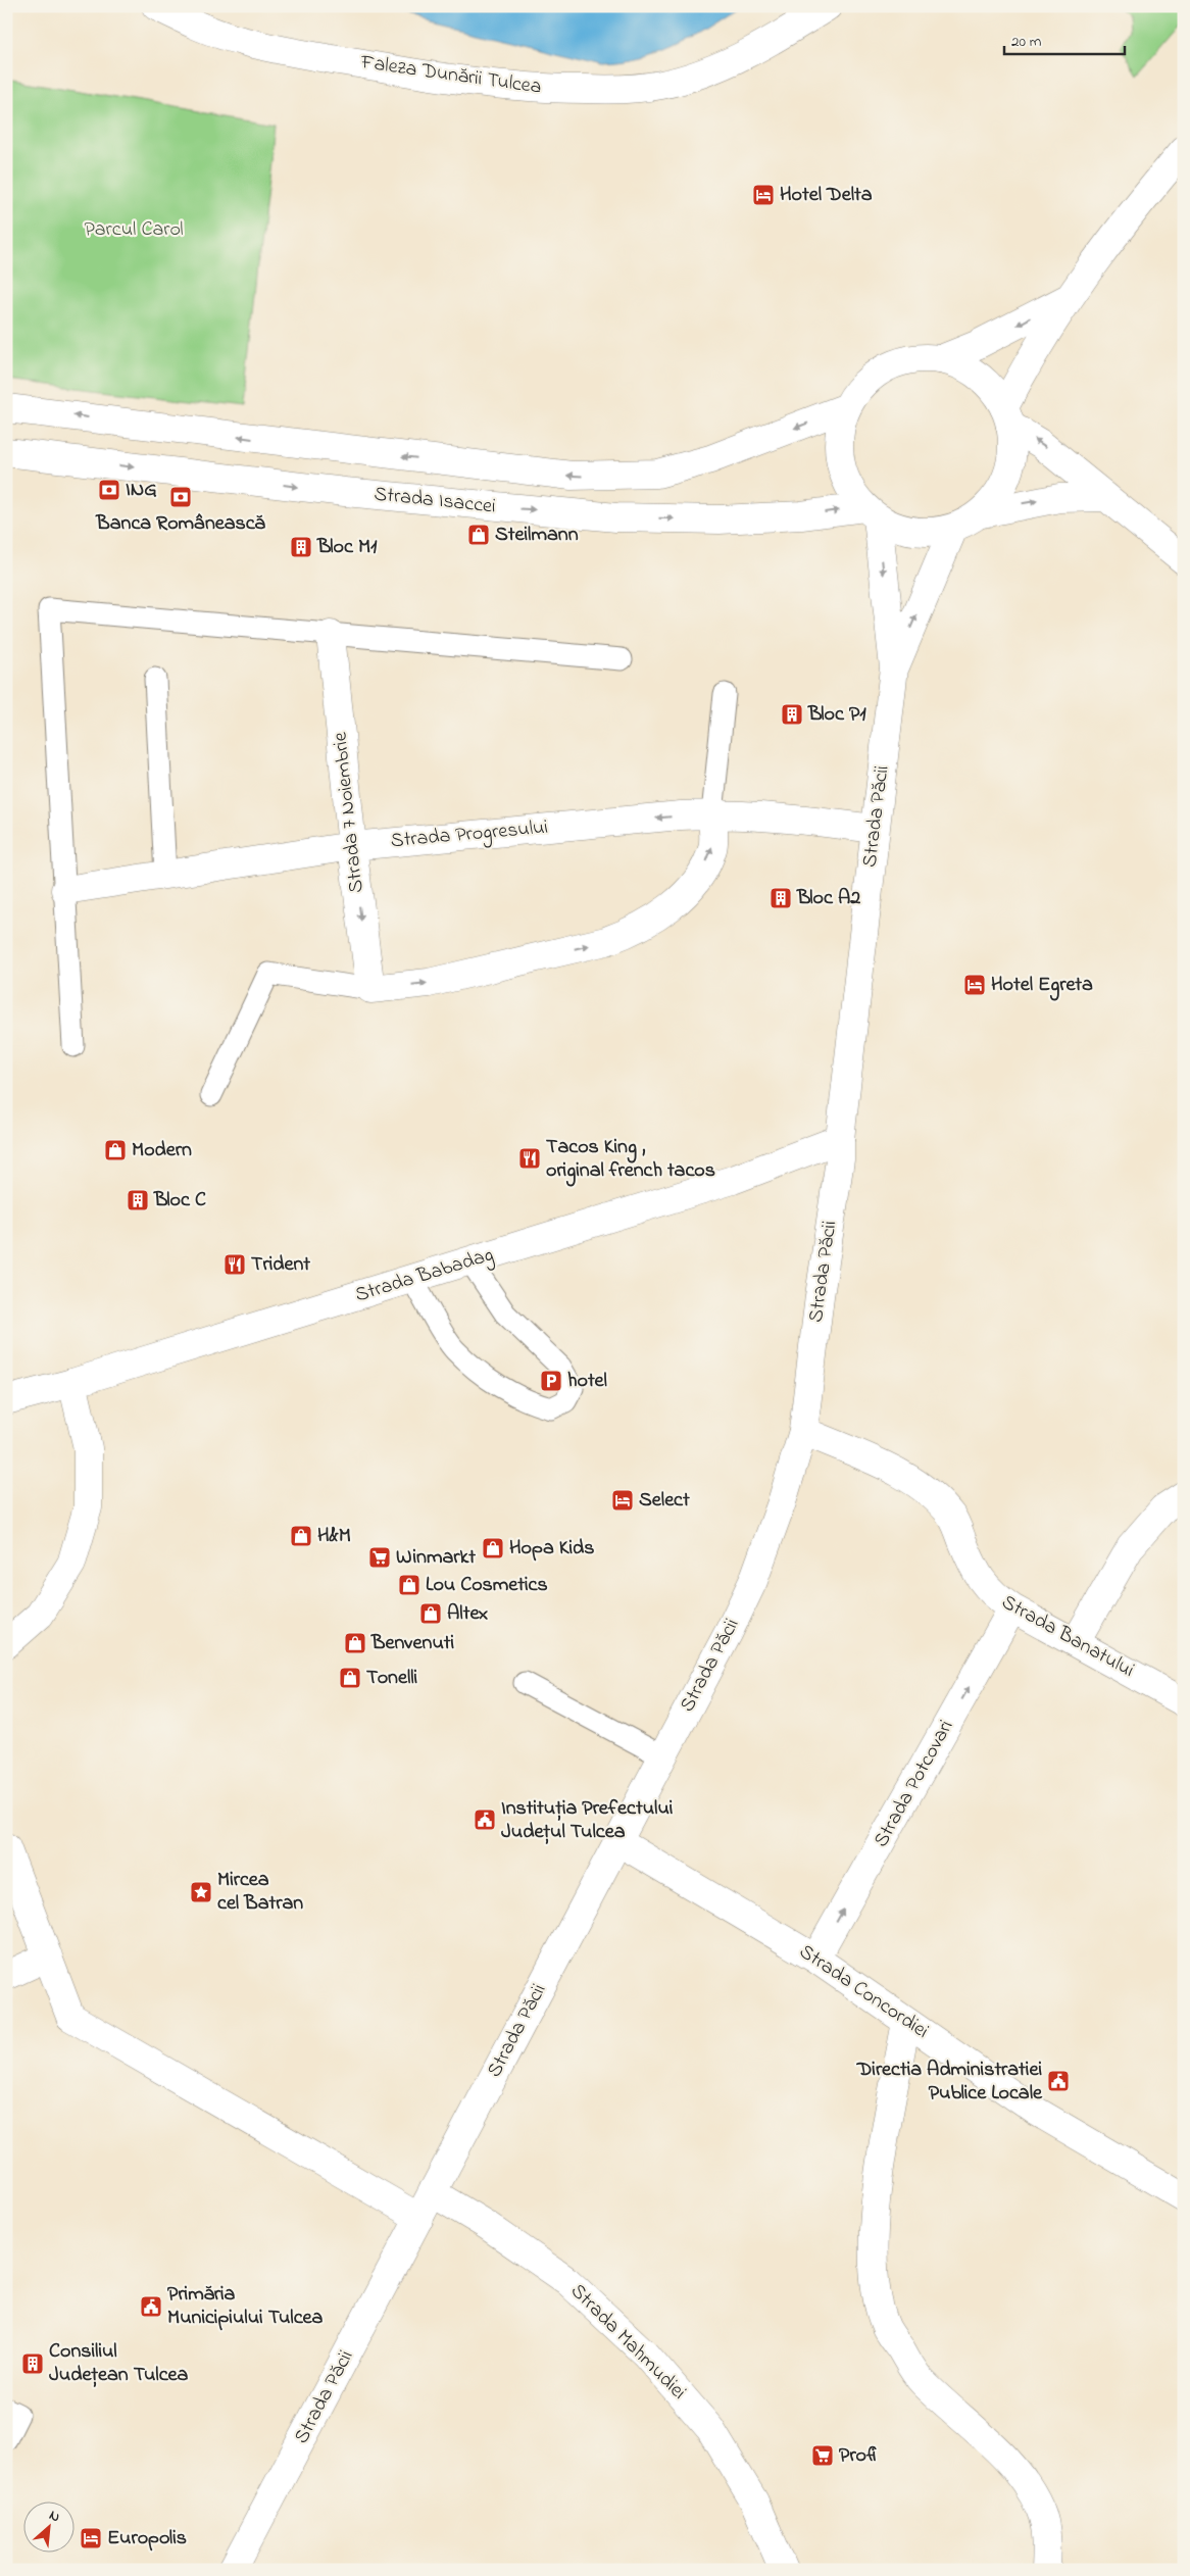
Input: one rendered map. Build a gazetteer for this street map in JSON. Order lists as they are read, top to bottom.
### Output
{
  "streets": {
    "street": [
      "Faleza Dunării Tulcea",
      "Strada Isaccei",
      "Strada 7 Noiembrie",
      "Strada Păcii",
      "Strada Progresului",
      "Strada Babadag",
      "Strada Banatului",
      "Strada Potcovari",
      "Strada Concordiei",
      "Strada Mahmudiei"
    ]
  },
  "crossings": [
    ["Strada Isaccei", "Strada Păcii"],
    ["Strada 7 Noiembrie", "Strada Progresului"],
    ["Strada Păcii", "Strada Progresului"],
    ["Strada Păcii", "Strada Babadag"],
    ["Strada Păcii", "Strada Banatului"],
    ["Strada Păcii", "Strada Concordiei"],
    ["Strada Păcii", "Strada Mahmudiei"],
    ["Strada Banatului", "Strada Potcovari"],
    ["Strada Potcovari", "Strada Concordiei"]
  ],
  "one_way": ["Strada 7 Noiembrie", "Strada Progresului", "Strada Potcovari"],
  "parks": ["Parcul Carol"],
  "places": {
    "hotel": [
      "Hotel Delta",
      "Hotel Egreta",
      "Select",
      "Europolis"
    ],
    "bank": ["ING", "Banca Românească"],
    "shop": [
      "Steilmann",
      "Modern",
      "H&M",
      "Hopa Kids",
      "Lou Cosmetics",
      "Altex",
      "Benvenuti",
      "Tonelli"
    ],
    "building": [
      "Bloc M1",
      "Bloc P1",
      "Bloc A2",
      "Bloc C",
      "Consiliul Județean Tulcea"
    ],
    "restaurant": ["Tacos King , original french tacos", "Trident"],
    "parking": ["hotel"],
    "supermarket": ["Winmarkt", "Profi"],
    "public building": ["Instituția Prefectului Județul Tulcea", "Directia Administratiei Publice Locale", "Primăria Municipiului Tulcea"],
    "place": ["Mircea cel Batran"]
  },
  "scale_bar": "20 m",
  "north": "top right"
}
